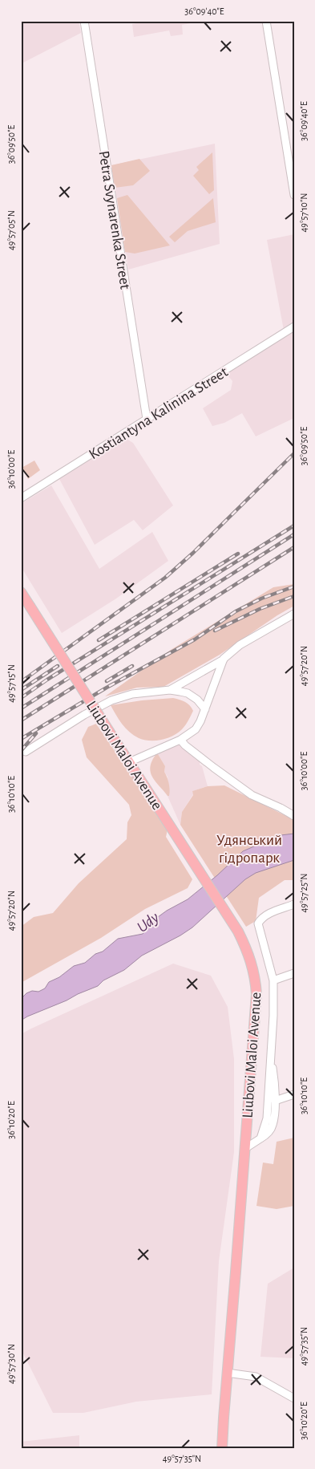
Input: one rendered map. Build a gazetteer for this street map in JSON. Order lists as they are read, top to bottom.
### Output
{
  "streets": {
    "main road": ["Liubovi Maloi Avenue"],
    "street": ["Petra Svynarenka Street", "Kostiantyna Kalinina Street"]
  },
  "crossings": [
    ["Petra Svynarenka Street", "Kostiantyna Kalinina Street"]
  ],
  "water": ["Udy"],
  "parks": ["Удянський гідропарк"],
  "coordinates": [
    "36°09'40\"E",
    "36°09'50\"E",
    "49°57'10\"N",
    "49°57'05\"N",
    "36°10'00\"E",
    "49°57'20\"N",
    "49°57'15\"N",
    "36°10'10\"E",
    "49°57'25\"N",
    "36°10'20\"E",
    "49°57'35\"N",
    "49°57'30\"N"
  ]
}
